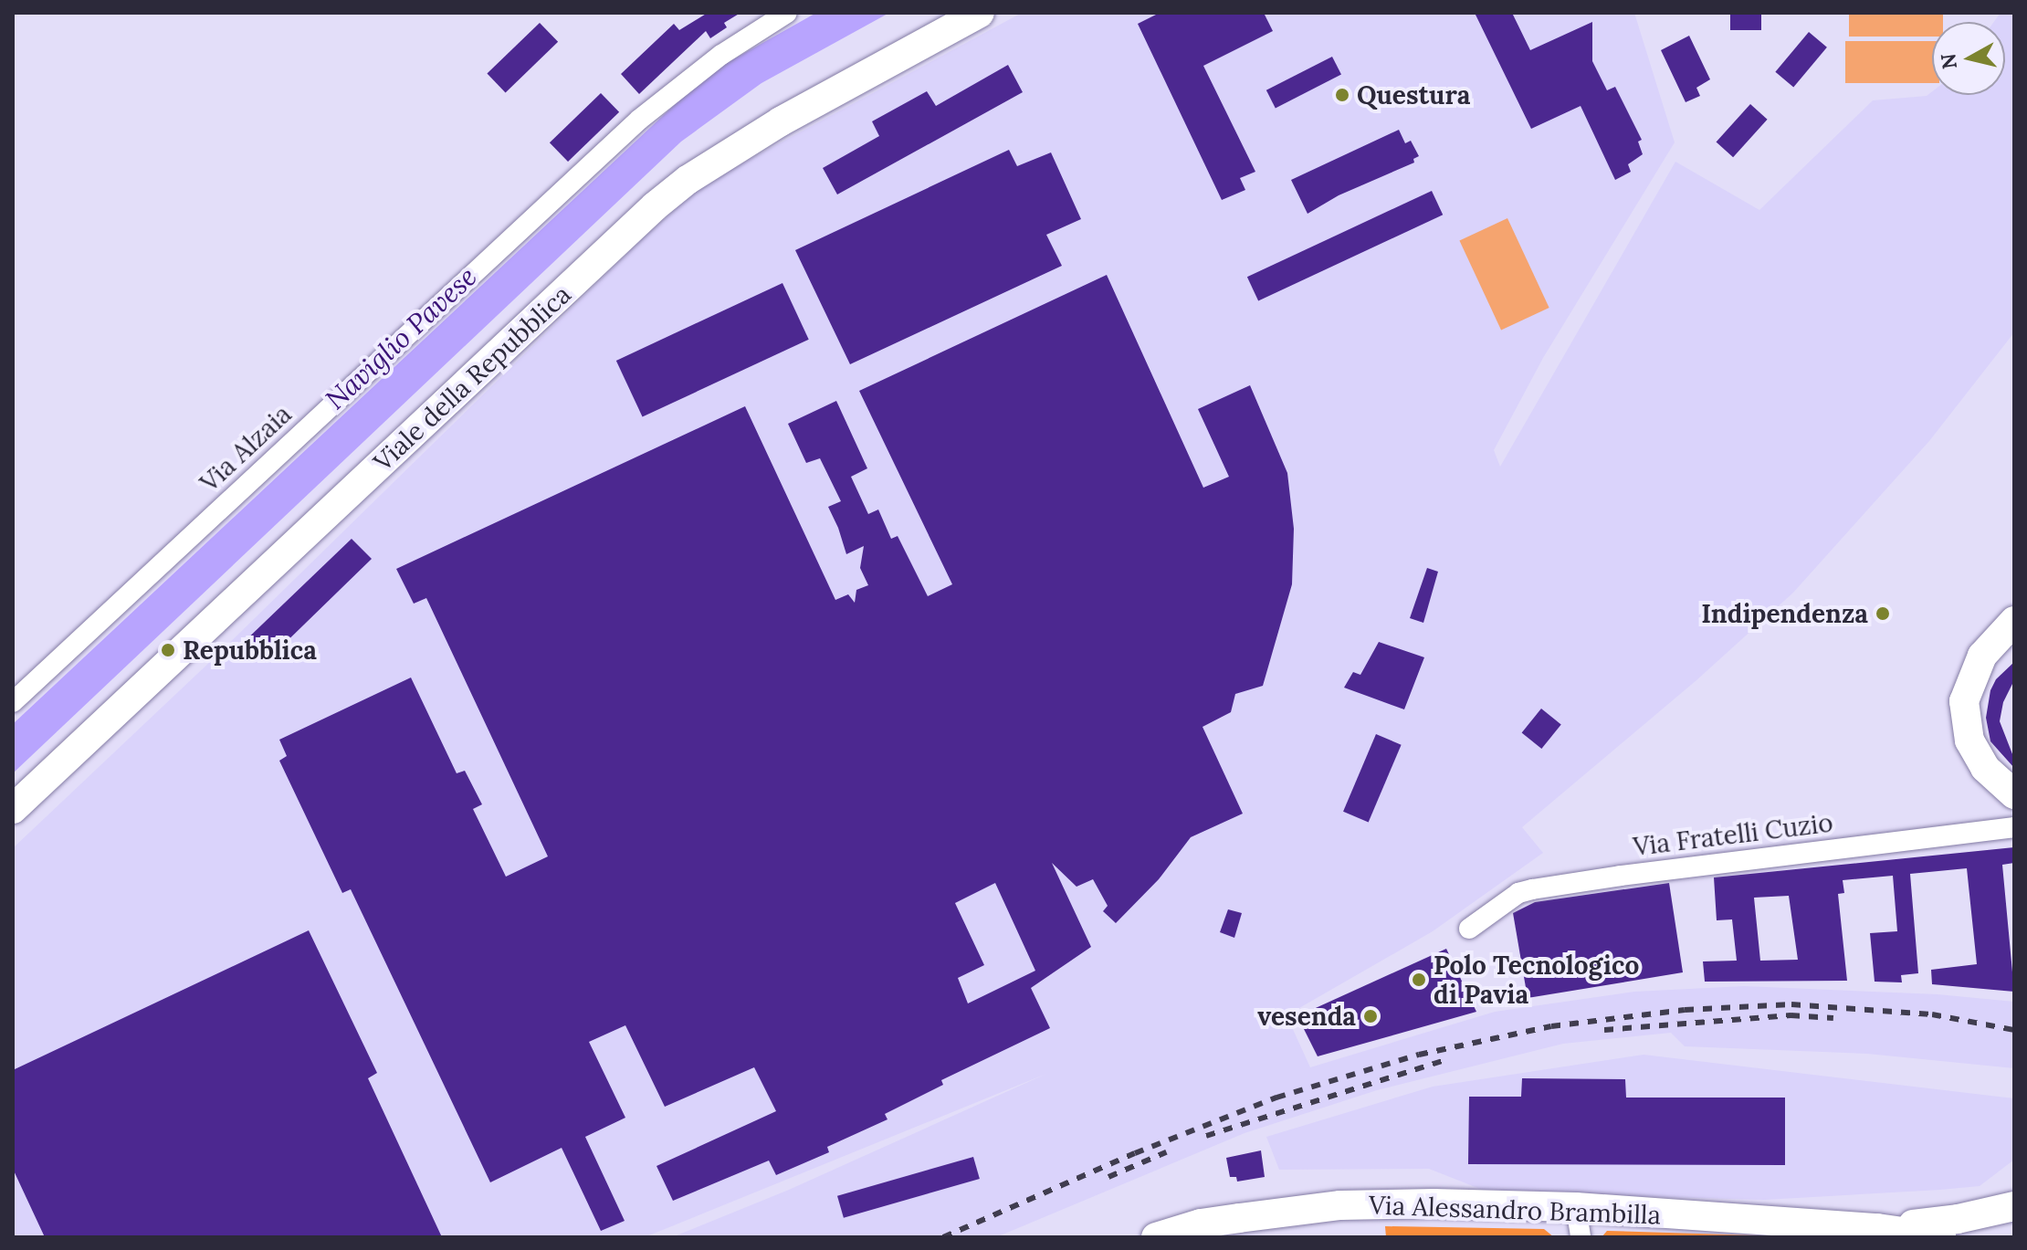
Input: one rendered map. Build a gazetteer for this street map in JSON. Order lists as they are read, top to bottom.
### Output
{
  "streets": {
    "street": [
      "Viale della Repubblica",
      "Via Alzaia",
      "Via Fratelli Cuzio",
      "Via Alessandro Brambilla"
    ]
  },
  "water": ["Naviglio Pavese"],
  "places": [
    "Questura",
    "Indipendenza",
    "Repubblica",
    "Polo Tecnologico di Pavia",
    "vesenda"
  ],
  "north": "left"
}
